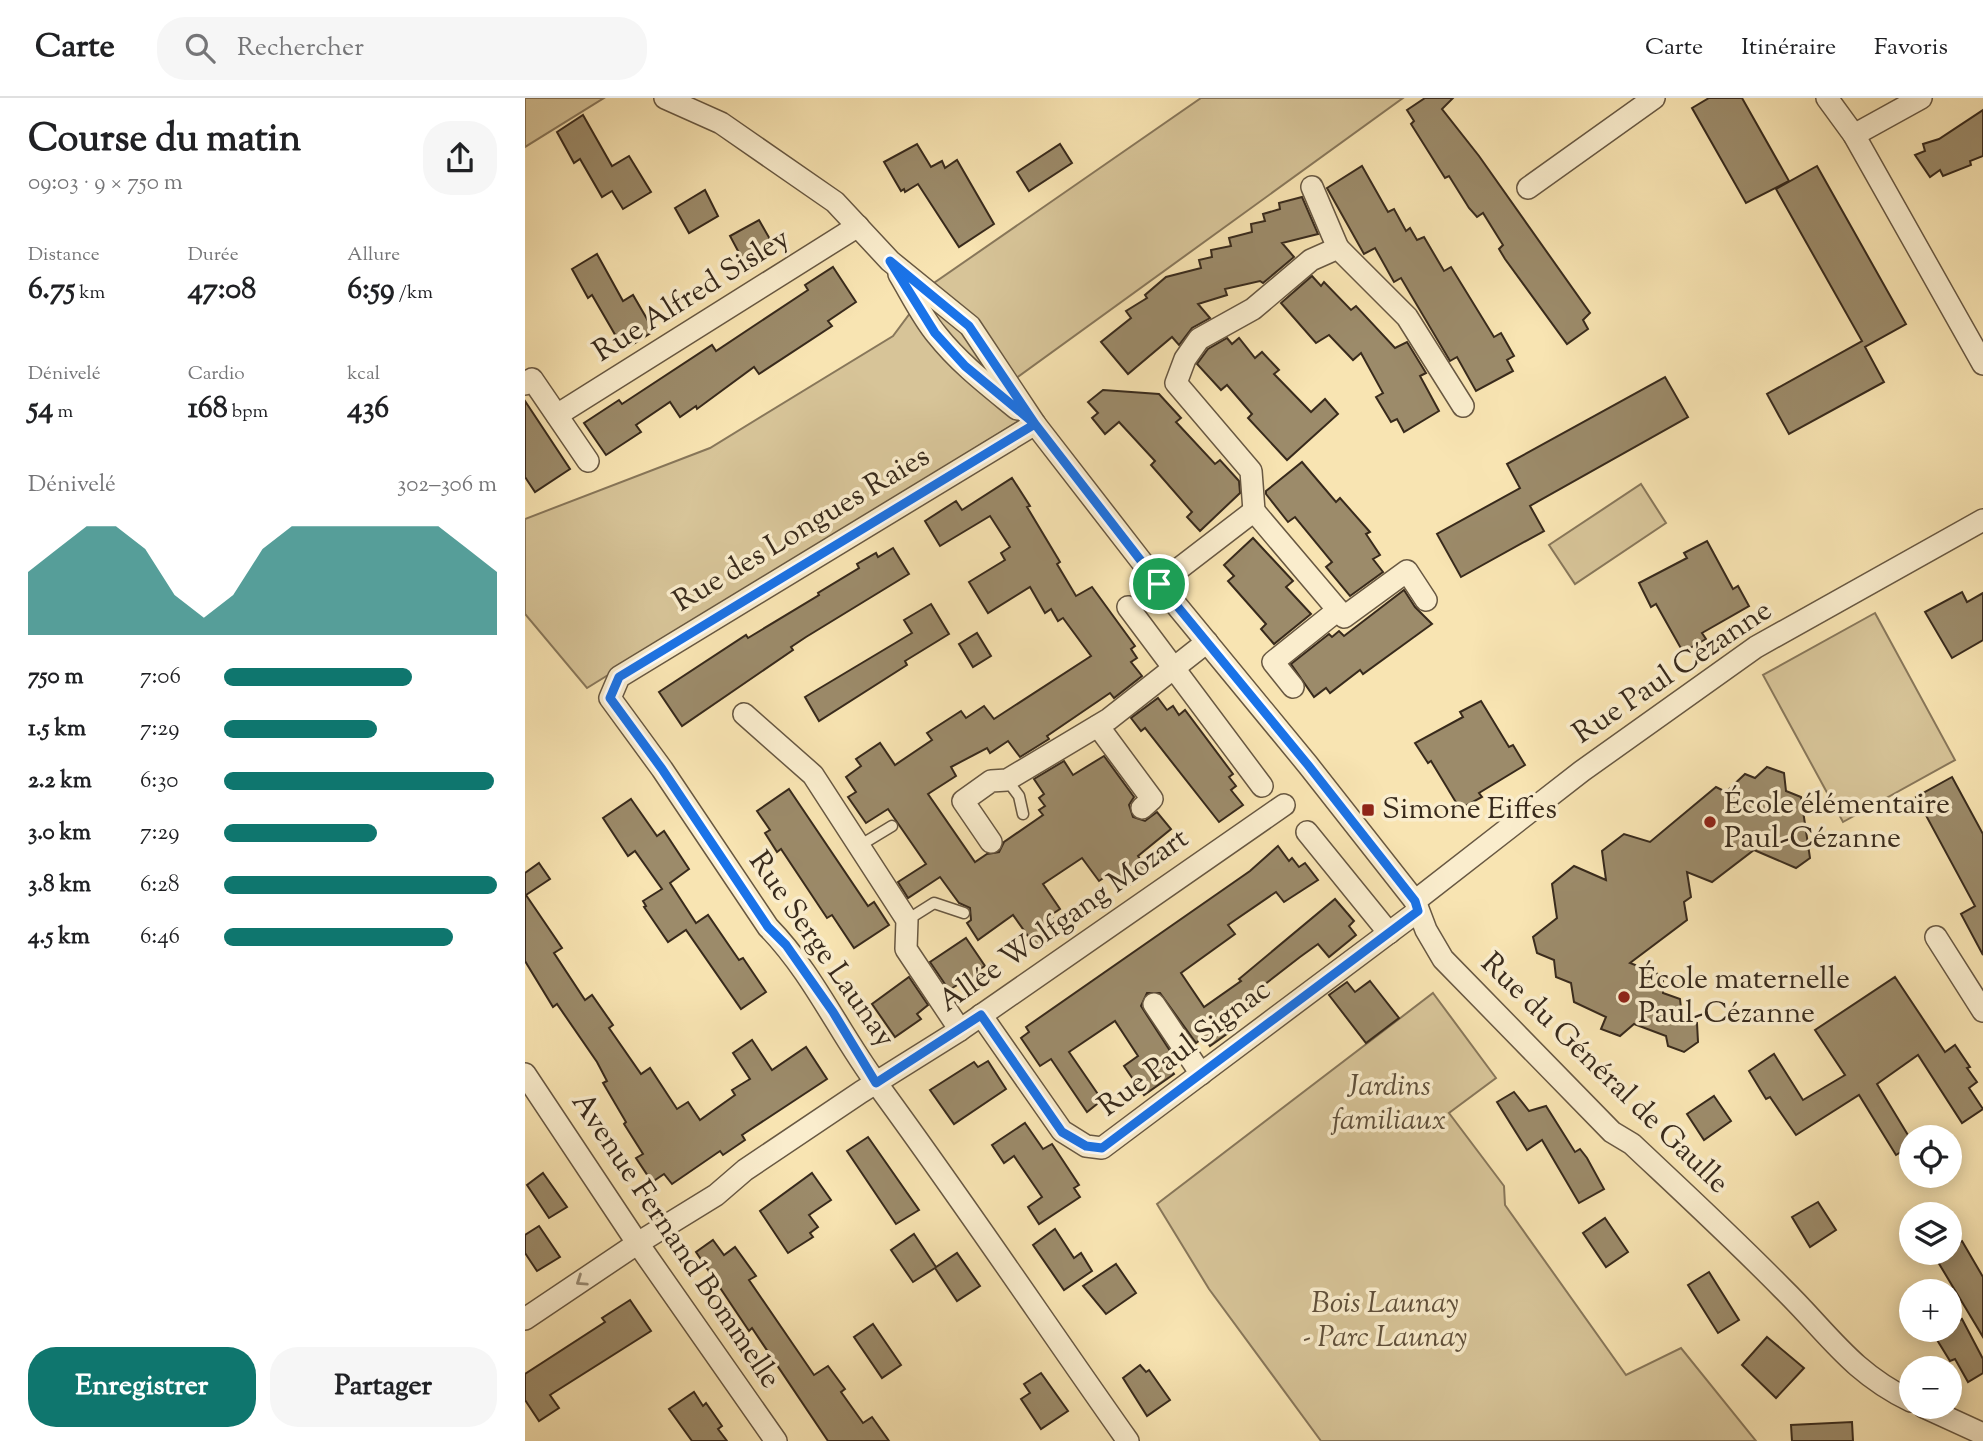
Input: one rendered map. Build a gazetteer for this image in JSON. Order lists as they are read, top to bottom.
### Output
{
  "streets": {
    "street": [
      "Rue Alfred Sisley",
      "Rue des Longues Raies",
      "Rue Paul Cézanne",
      "Allée Wolfgang Mozart",
      "Rue Serge Launay",
      "Rue Paul Signac",
      "Rue du Général de Gaulle",
      "Avenue Fernand Bommelle"
    ]
  },
  "crossings": [
    ["Rue Alfred Sisley", "Rue du Général de Gaulle"],
    ["Rue des Longues Raies", "Rue Serge Launay"],
    ["Rue des Longues Raies", "Rue du Général de Gaulle"],
    ["Rue Paul Cézanne", "Rue Paul Signac"],
    ["Rue Paul Cézanne", "Rue du Général de Gaulle"],
    ["Allée Wolfgang Mozart", "Rue Serge Launay"],
    ["Allée Wolfgang Mozart", "Rue Paul Signac"],
    ["Allée Wolfgang Mozart", "Avenue Fernand Bommelle"],
    ["Rue Paul Signac", "Rue du Général de Gaulle"]
  ],
  "parks": ["Jardins familiaux", "Bois Launay - Parc Launay"],
  "places": {
    "transit": ["Simone Eiffes"],
    "other": ["École élémentaire Paul-Cézanne", "École maternelle Paul-Cézanne"]
  },
  "page": {
    "header": "Carte",
    "search": "Rechercher",
    "nav": ["Carte", "Itinéraire", "Favoris"],
    "heading": ["Course du matin", "09:03 · 9 × 750 m"],
    "stats": [
      ["Distance", "6.75 km"],
      ["Durée", "47:08"],
      ["Allure", "6:59 /km"],
      ["Dénivelé", "54 m"],
      ["Cardio", "168 bpm"],
      ["kcal", "436"]
    ],
    "chart": ["Dénivelé", "302–306 m"],
    "list": [
      {
        "name": "750 m",
        "note": "7:06"
      },
      {
        "name": "1.5 km",
        "note": "7:29"
      },
      {
        "name": "2.2 km",
        "note": "6:30"
      },
      {
        "name": "3.0 km",
        "note": "7:29"
      },
      {
        "name": "3.8 km",
        "note": "6:28"
      },
      {
        "name": "4.5 km",
        "note": "6:46"
      }
    ],
    "map_buttons": ["+", "−"],
    "buttons": ["Enregistrer", "Partager"]
  }
}
